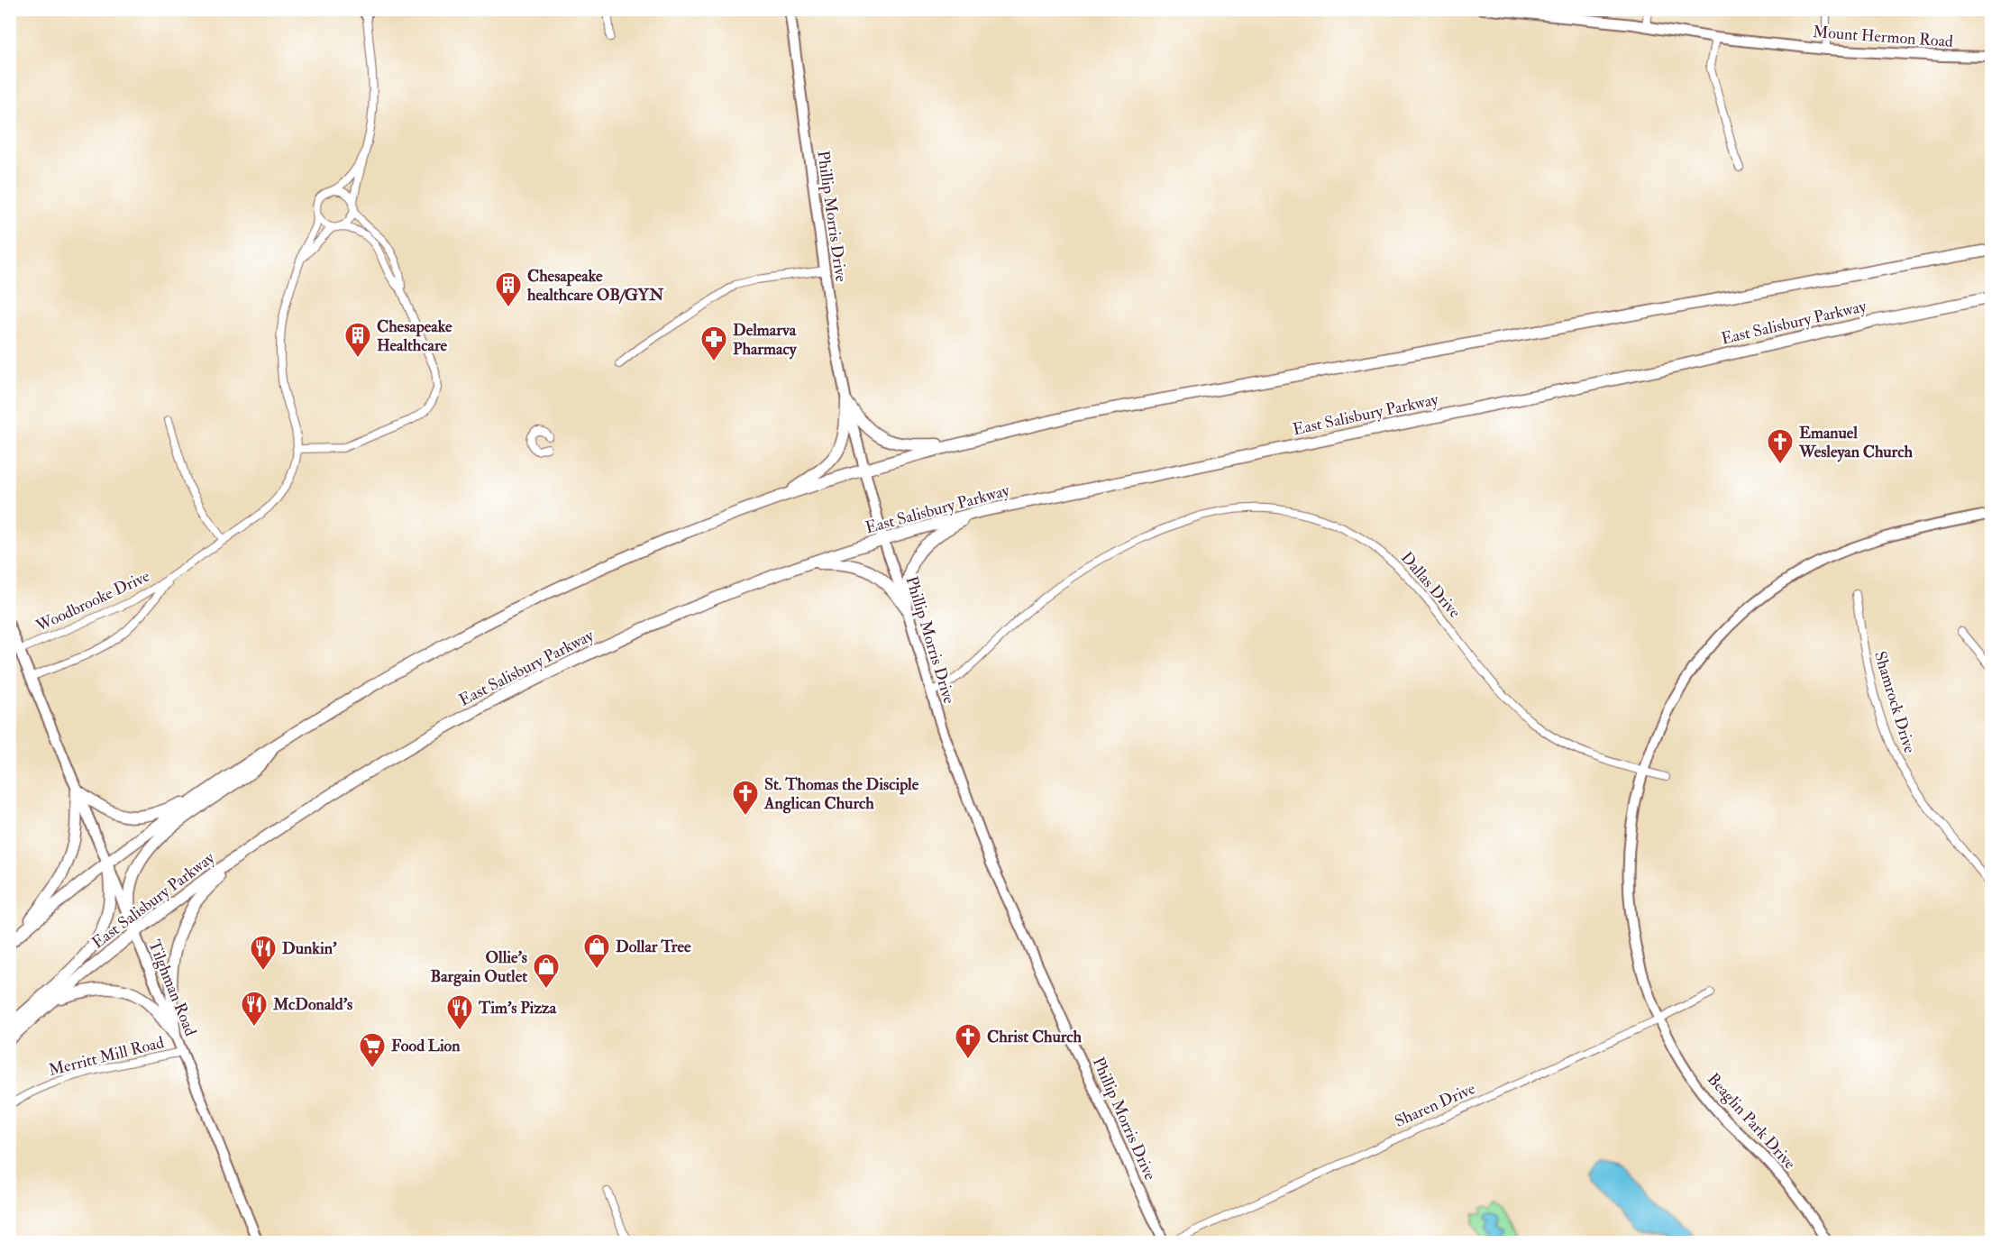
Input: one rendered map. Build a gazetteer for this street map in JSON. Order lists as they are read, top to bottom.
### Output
{
  "streets": {
    "main road": ["East Salisbury Parkway"],
    "street": [
      "Mount Hermon Road",
      "Phillip Morris Drive",
      "Dallas Drive",
      "Woodbrooke Drive",
      "Shamrock Drive",
      "Tilghman Road",
      "Merritt Mill Road",
      "Sharen Drive",
      "Beaglin Park Drive"
    ]
  },
  "crossings": [
    ["Phillip Morris Drive", "East Salisbury Parkway"],
    ["Phillip Morris Drive", "Dallas Drive"],
    ["East Salisbury Parkway", "Tilghman Road"],
    ["Dallas Drive", "Beaglin Park Drive"],
    ["Woodbrooke Drive", "Tilghman Road"],
    ["Tilghman Road", "Merritt Mill Road"],
    ["Sharen Drive", "Beaglin Park Drive"]
  ],
  "places": {
    "building": ["Chesapeake healthcare OB/GYN", "Chesapeake Healthcare"],
    "pharmacy": ["Delmarva Pharmacy"],
    "church": ["Emanuel Wesleyan Church", "St. Thomas the Disciple Anglican Church", "Christ Church"],
    "shop": ["Dollar Tree", "Ollie's Bargain Outlet"],
    "restaurant": ["Dunkin'", "McDonald's", "Tim's Pizza"],
    "supermarket": ["Food Lion"]
  }
}
